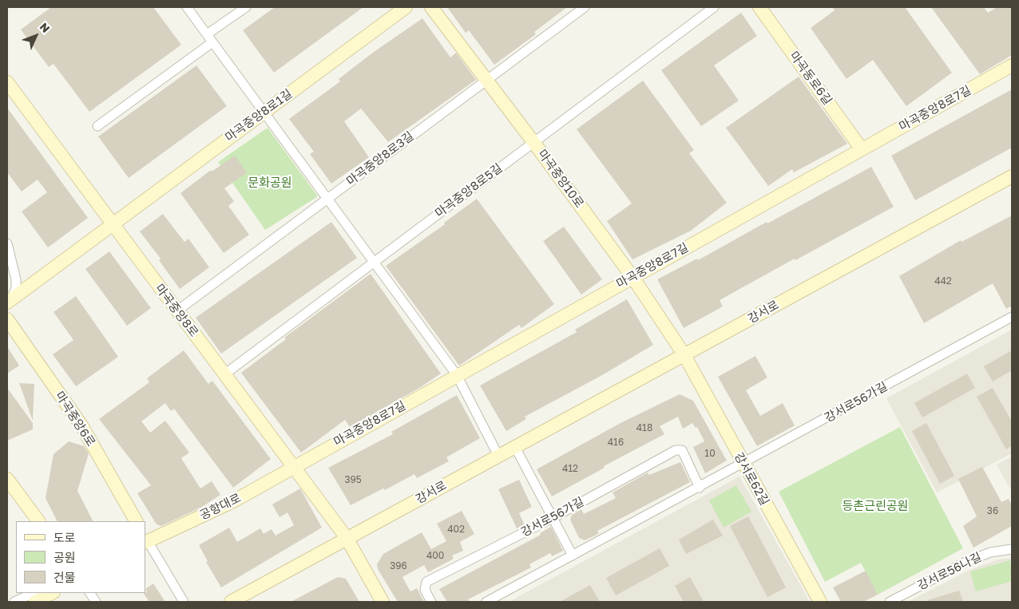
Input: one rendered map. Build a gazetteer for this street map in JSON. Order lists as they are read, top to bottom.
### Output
{
  "streets": {
    "street": [
      "마곡동로6길",
      "마곡중앙8로7길",
      "마곡중앙8로1길",
      "마곡중앙8로3길",
      "마곡중앙10로",
      "마곡중앙8로5길",
      "마곡중앙8로",
      "강서로",
      "강서로56가길",
      "마곡중앙6로",
      "강서로62길",
      "공항대로",
      "강서로56나길"
    ]
  },
  "crossings": [
    ["마곡동로6길", "마곡중앙8로7길"],
    ["마곡중앙8로7길", "마곡중앙10로"],
    ["마곡중앙8로7길", "마곡중앙8로"],
    ["마곡중앙8로7길", "공항대로"],
    ["마곡중앙8로1길", "마곡중앙8로"],
    ["마곡중앙8로3길", "마곡중앙10로"],
    ["마곡중앙8로3길", "마곡중앙8로"],
    ["마곡중앙10로", "마곡중앙8로5길"],
    ["마곡중앙10로", "강서로"],
    ["마곡중앙10로", "강서로62길"],
    ["마곡중앙8로5길", "마곡중앙8로"],
    ["마곡중앙8로", "강서로"],
    ["마곡중앙8로", "공항대로"],
    ["강서로", "강서로62길"],
    ["강서로56가길", "강서로62길"]
  ],
  "parks": ["문화공원", "등촌근린공원"],
  "house_numbers": [
    "442",
    "418",
    "416",
    "10",
    "412",
    "395",
    "36",
    "402",
    "400",
    "396"
  ],
  "legend": ["도로", "공원", "건물"],
  "north": "top right"
}
